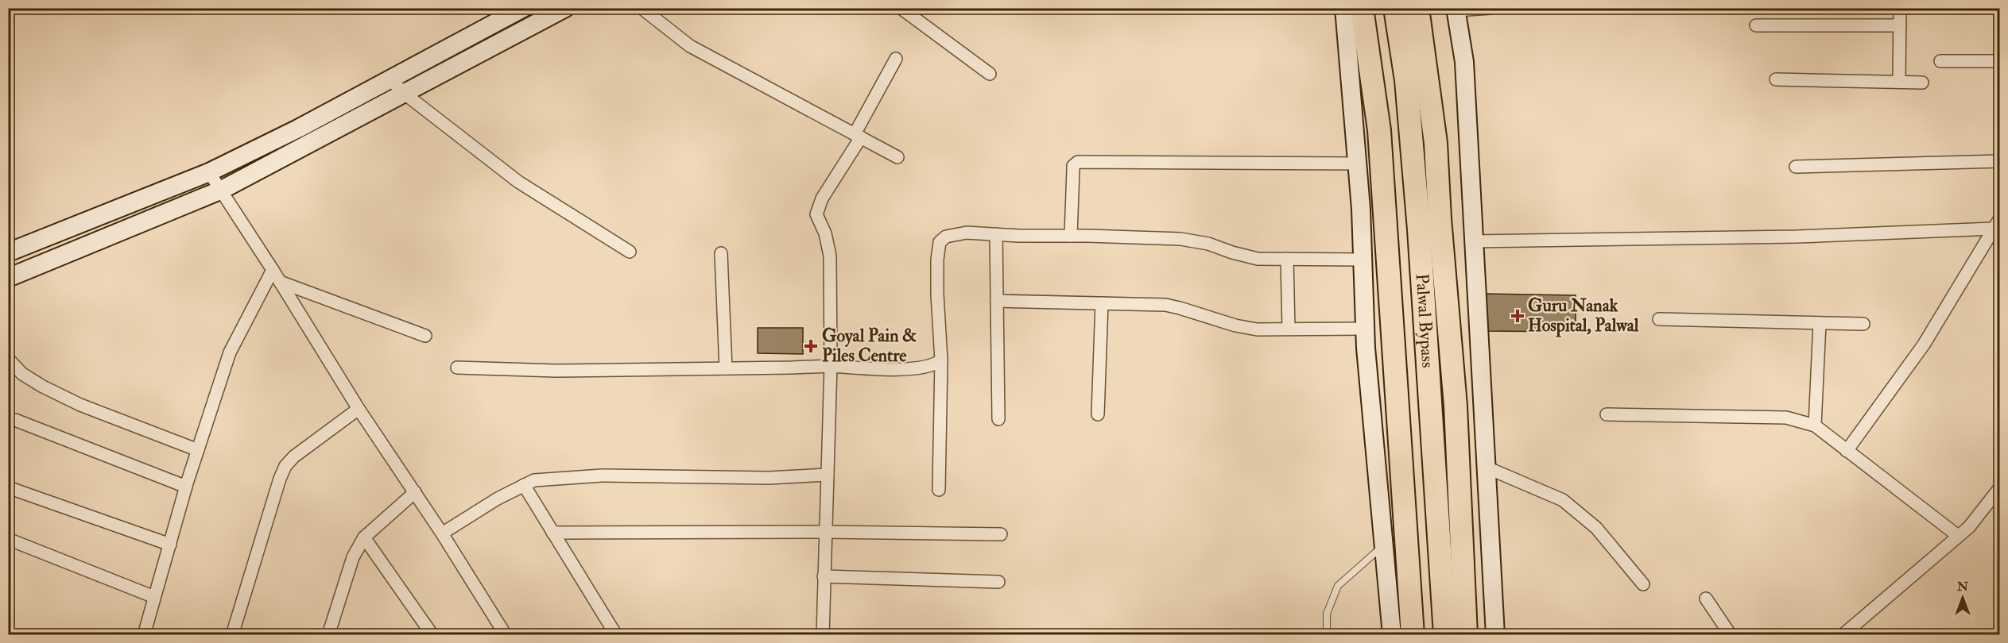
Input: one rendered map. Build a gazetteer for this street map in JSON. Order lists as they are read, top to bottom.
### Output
{
  "streets": {
    "highway": ["Palwal Bypass"]
  },
  "places": {
    "health": ["Guru Nanak Hospital, Palwal", "Goyal Pain & Piles Centre"]
  },
  "north": "top"
}
